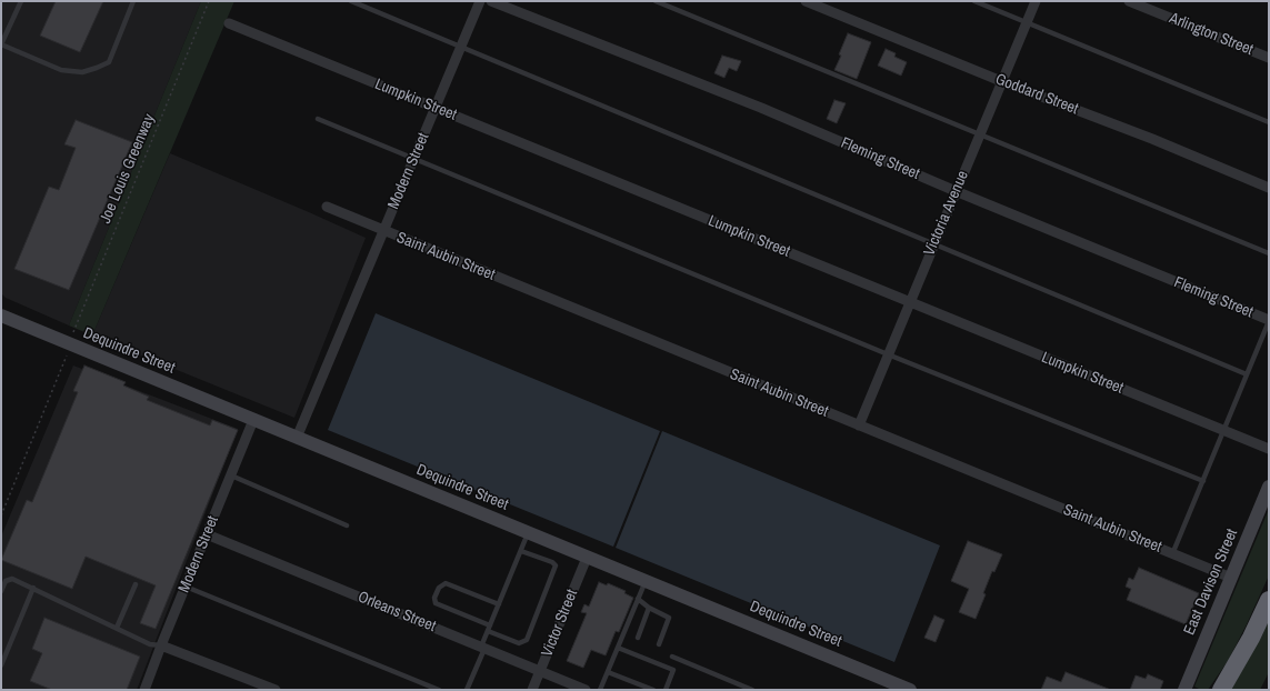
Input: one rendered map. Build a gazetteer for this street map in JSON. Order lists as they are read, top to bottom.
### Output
{
  "streets": {
    "street": [
      "Arlington Street",
      "Goddard Street",
      "Lumpkin Street",
      "Fleming Street",
      "Modern Street",
      "Victoria Avenue",
      "Saint Aubin Street",
      "Dequindre Street",
      "East Davison Street",
      "Orleans Street",
      "Victor Street"
    ],
    "path": ["Joe Louis Greenway"]
  },
  "crossings": [
    ["Goddard Street", "Victoria Avenue"],
    ["Lumpkin Street", "Modern Street"],
    ["Lumpkin Street", "Victoria Avenue"],
    ["Fleming Street", "Victoria Avenue"],
    ["Joe Louis Greenway", "Dequindre Street"],
    ["Modern Street", "Saint Aubin Street"],
    ["Modern Street", "Dequindre Street"],
    ["Modern Street", "Orleans Street"],
    ["Victoria Avenue", "Saint Aubin Street"],
    ["Saint Aubin Street", "East Davison Street"],
    ["Dequindre Street", "Victor Street"],
    ["Orleans Street", "Victor Street"]
  ]
}
